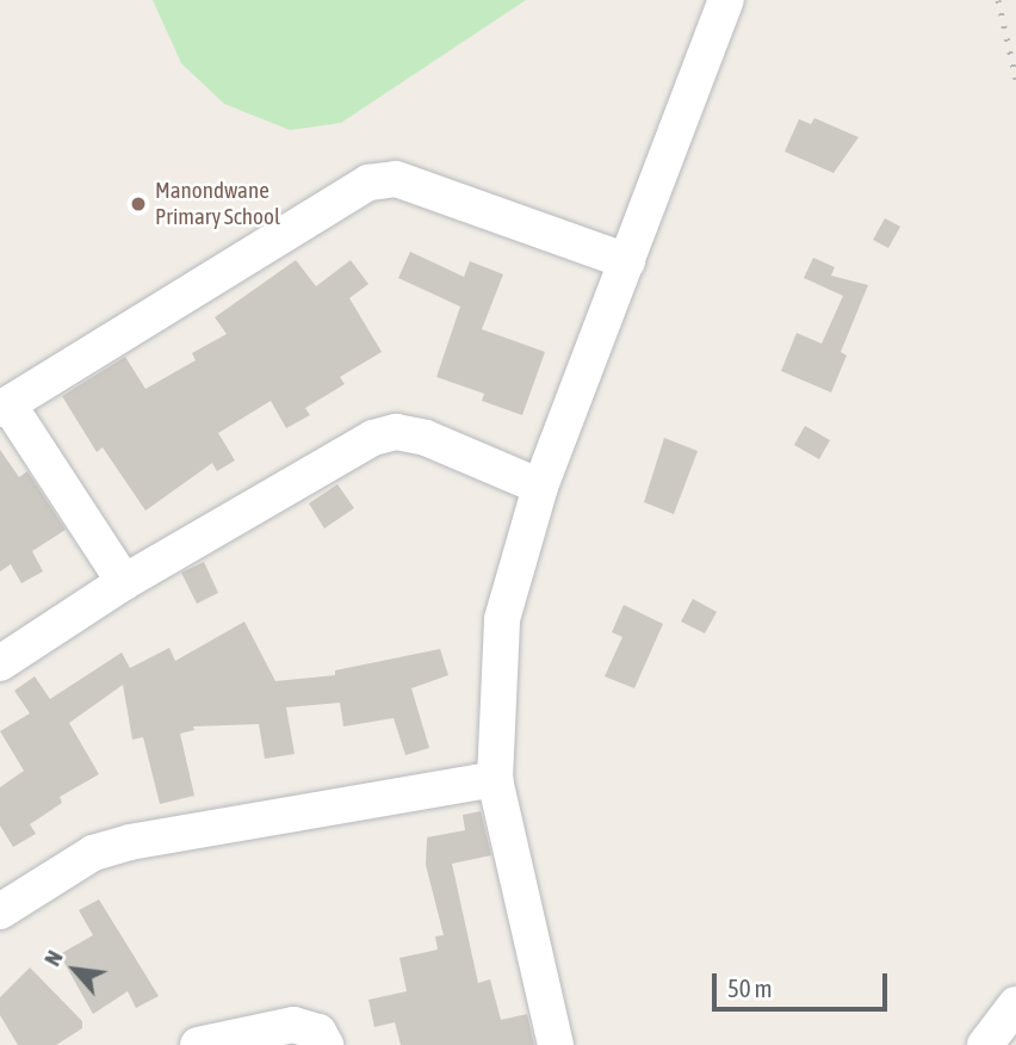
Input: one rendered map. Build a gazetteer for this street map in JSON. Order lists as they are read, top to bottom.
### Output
{
  "places": ["Manondwane Primary School"],
  "scale_bar": "50 m",
  "north": "top left"
}
